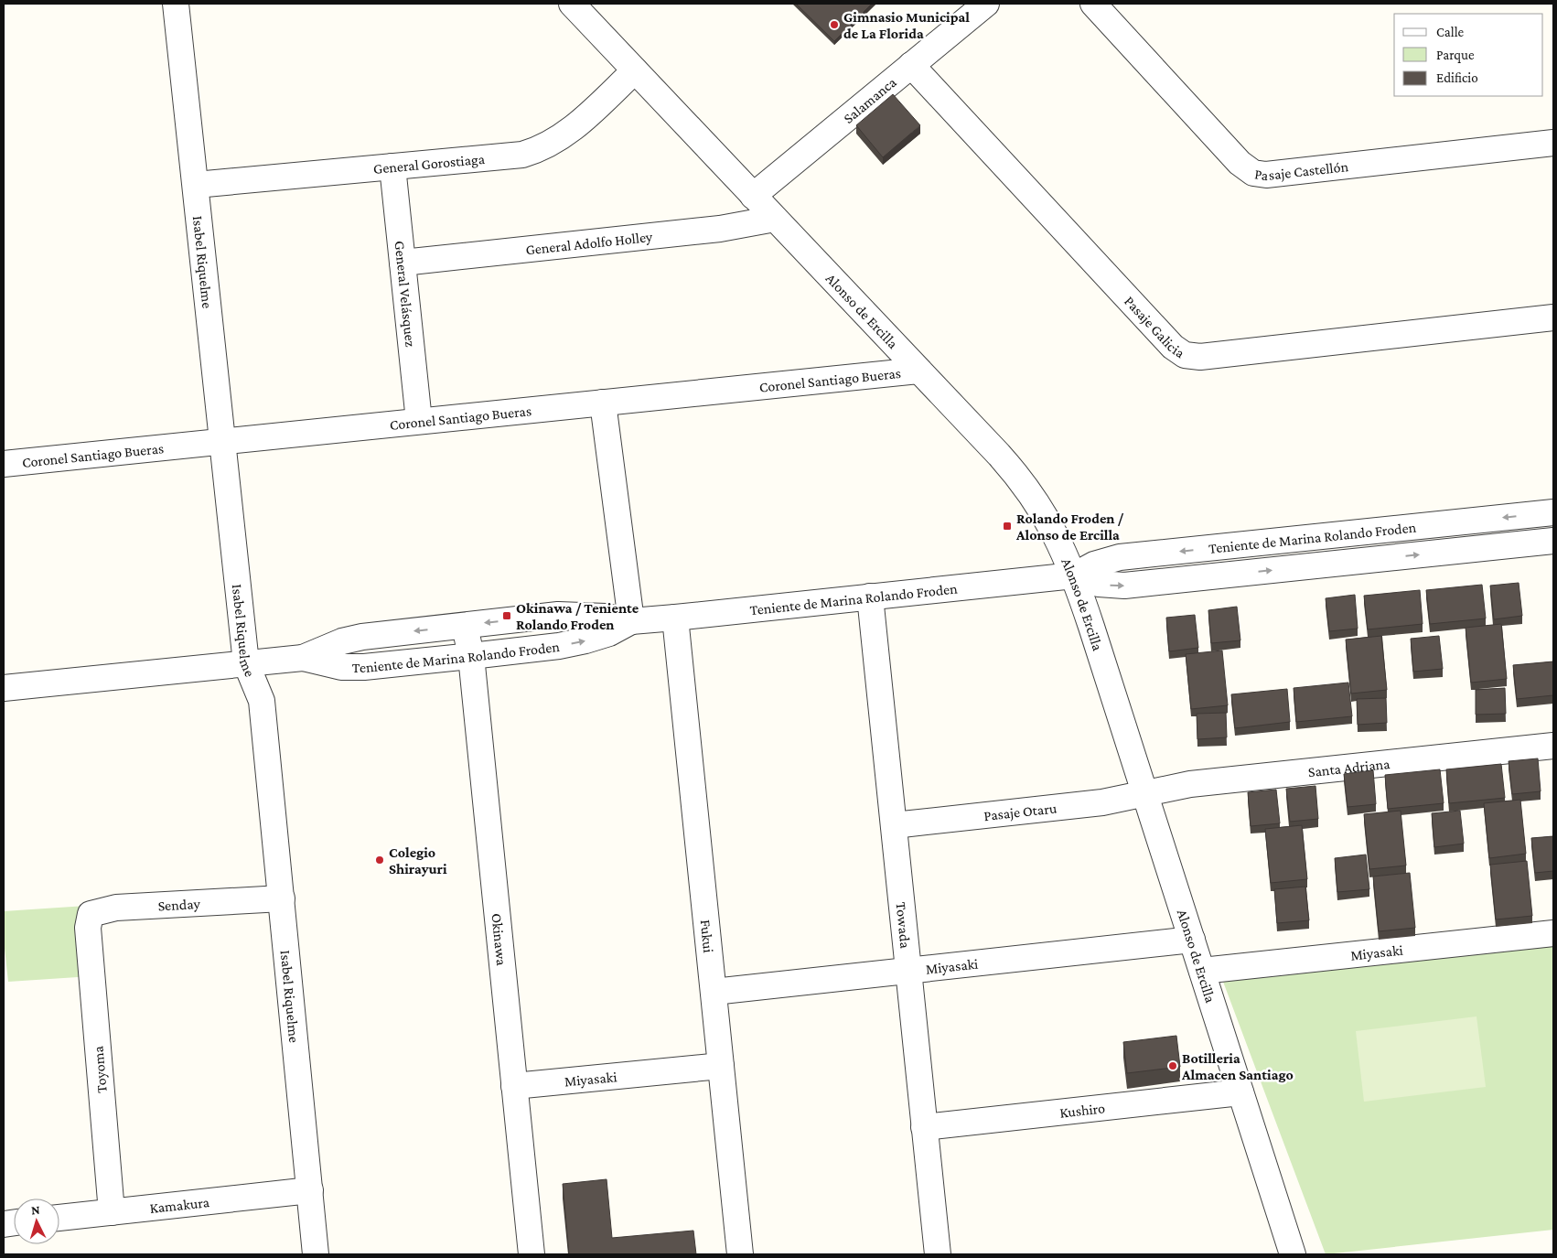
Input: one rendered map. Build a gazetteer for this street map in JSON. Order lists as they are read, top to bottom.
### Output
{
  "streets": {
    "street": [
      "Salamanca",
      "General Gorostiaga",
      "Pasaje Castellón",
      "General Adolfo Holley",
      "Isabel Riquelme",
      "General Velásquez",
      "Alonso de Ercilla",
      "Pasaje Galicia",
      "Coronel Santiago Bueras",
      "Teniente de Marina Rolando Froden",
      "Santa Adriana",
      "Pasaje Otaru",
      "Senday",
      "Towada",
      "Fukui",
      "Okinawa",
      "Miyasaki",
      "Toyoma",
      "Kushiro",
      "Kamakura"
    ]
  },
  "crossings": [
    ["Salamanca", "Alonso de Ercilla"],
    ["Salamanca", "Pasaje Galicia"],
    ["General Gorostiaga", "Isabel Riquelme"],
    ["General Gorostiaga", "General Velásquez"],
    ["General Gorostiaga", "Alonso de Ercilla"],
    ["General Adolfo Holley", "General Velásquez"],
    ["General Adolfo Holley", "Alonso de Ercilla"],
    ["Isabel Riquelme", "Coronel Santiago Bueras"],
    ["Isabel Riquelme", "Teniente de Marina Rolando Froden"],
    ["Isabel Riquelme", "Senday"],
    ["Isabel Riquelme", "Kamakura"],
    ["General Velásquez", "Coronel Santiago Bueras"],
    ["Alonso de Ercilla", "Coronel Santiago Bueras"],
    ["Alonso de Ercilla", "Teniente de Marina Rolando Froden"],
    ["Alonso de Ercilla", "Santa Adriana"],
    ["Alonso de Ercilla", "Pasaje Otaru"],
    ["Alonso de Ercilla", "Miyasaki"],
    ["Alonso de Ercilla", "Kushiro"],
    ["Teniente de Marina Rolando Froden", "Towada"],
    ["Teniente de Marina Rolando Froden", "Fukui"],
    ["Teniente de Marina Rolando Froden", "Okinawa"],
    ["Santa Adriana", "Pasaje Otaru"],
    ["Pasaje Otaru", "Towada"],
    ["Senday", "Toyoma"],
    ["Towada", "Miyasaki"],
    ["Towada", "Kushiro"],
    ["Fukui", "Miyasaki"],
    ["Okinawa", "Miyasaki"],
    ["Toyoma", "Kamakura"]
  ],
  "places": {
    "other": ["Gimnasio Municipal de La Florida", "Colegio Shirayuri", "Botilleria Almacen Santiago"],
    "transit": ["Rolando Froden / Alonso de Ercilla", "Okinawa / Teniente Rolando Froden"]
  },
  "legend": ["Calle", "Parque", "Edificio"],
  "north": "top"
}
